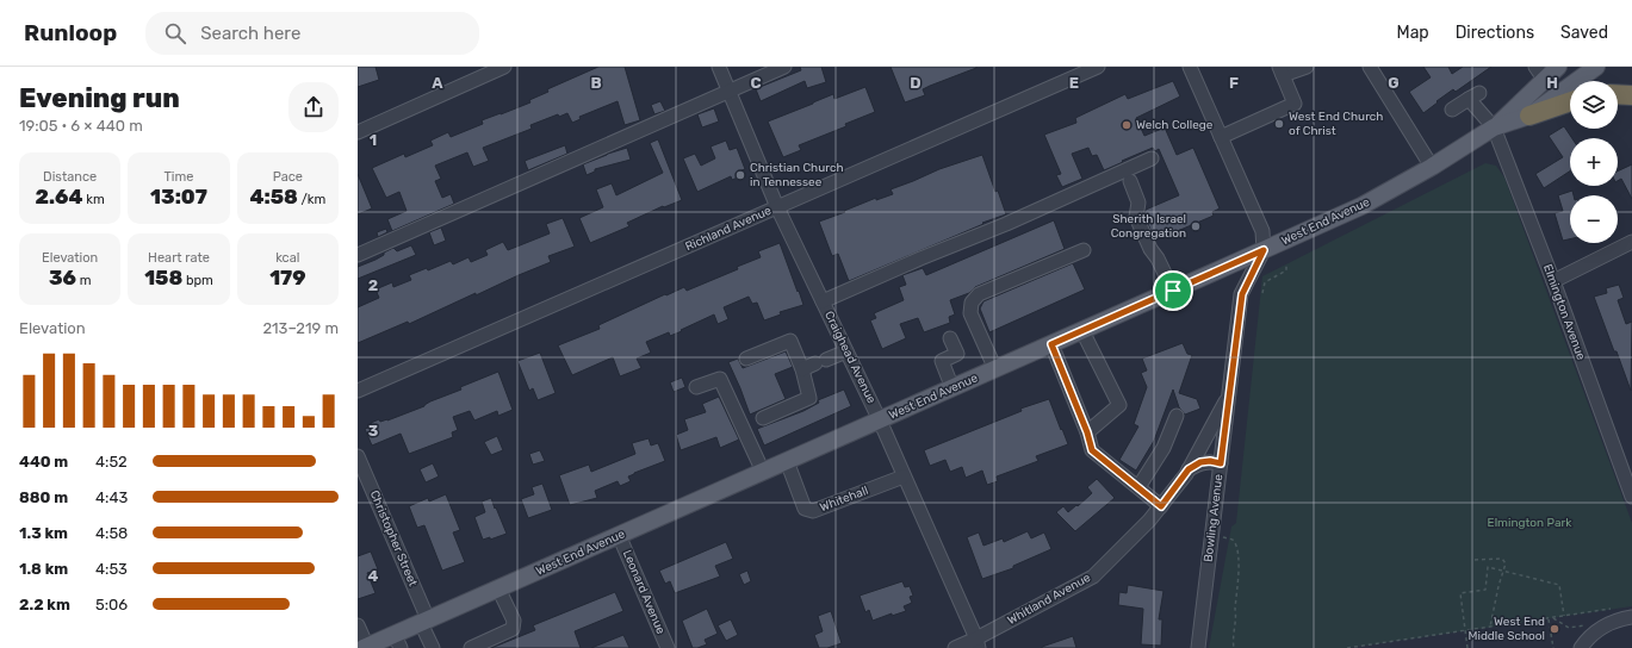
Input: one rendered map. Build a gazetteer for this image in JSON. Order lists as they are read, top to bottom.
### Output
{
  "streets": {
    "main road": ["West End Avenue"],
    "street": [
      "Richland Avenue",
      "Elmington Avenue",
      "Craighead Avenue",
      "Whitehall",
      "Bowling Avenue",
      "Christopher Street",
      "Leonard Avenue",
      "Whitland Avenue"
    ]
  },
  "crossings": [
    ["West End Avenue", "Elmington Avenue"],
    ["West End Avenue", "Craighead Avenue"],
    ["West End Avenue", "Whitehall"],
    ["West End Avenue", "Bowling Avenue"],
    ["West End Avenue", "Christopher Street"],
    ["West End Avenue", "Leonard Avenue"],
    ["Richland Avenue", "Craighead Avenue"],
    ["Craighead Avenue", "Whitehall"],
    ["Craighead Avenue", "Whitland Avenue"],
    ["Bowling Avenue", "Whitland Avenue"]
  ],
  "parks": ["Elmington Park"],
  "places": [
    "West End Church of Christ",
    "Welch College",
    "Christian Church in Tennessee",
    "Sherith Israel Congregation",
    "West End Middle School"
  ],
  "page": {
    "header": "Runloop",
    "search": "Search here",
    "nav": ["Map", "Directions", "Saved"],
    "heading": ["Evening run", "19:05 · 6 × 440 m"],
    "map_buttons": ["+", "−"],
    "stats": [
      ["Distance", "2.64 km"],
      ["Time", "13:07"],
      ["Pace", "4:58 /km"],
      ["Elevation", "36 m"],
      ["Heart rate", "158 bpm"],
      ["kcal", "179"]
    ],
    "chart": ["Elevation", "213–219 m"],
    "list": [
      {
        "name": "440 m",
        "note": "4:52"
      },
      {
        "name": "880 m",
        "note": "4:43"
      },
      {
        "name": "1.3 km",
        "note": "4:58"
      },
      {
        "name": "1.8 km",
        "note": "4:53"
      },
      {
        "name": "2.2 km",
        "note": "5:06"
      }
    ]
  },
  "grid": {
    "columns": [
      "A",
      "B",
      "C",
      "D",
      "E",
      "F",
      "G",
      "H"
    ],
    "rows": [
      "1",
      "2",
      "3",
      "4"
    ]
  }
}
